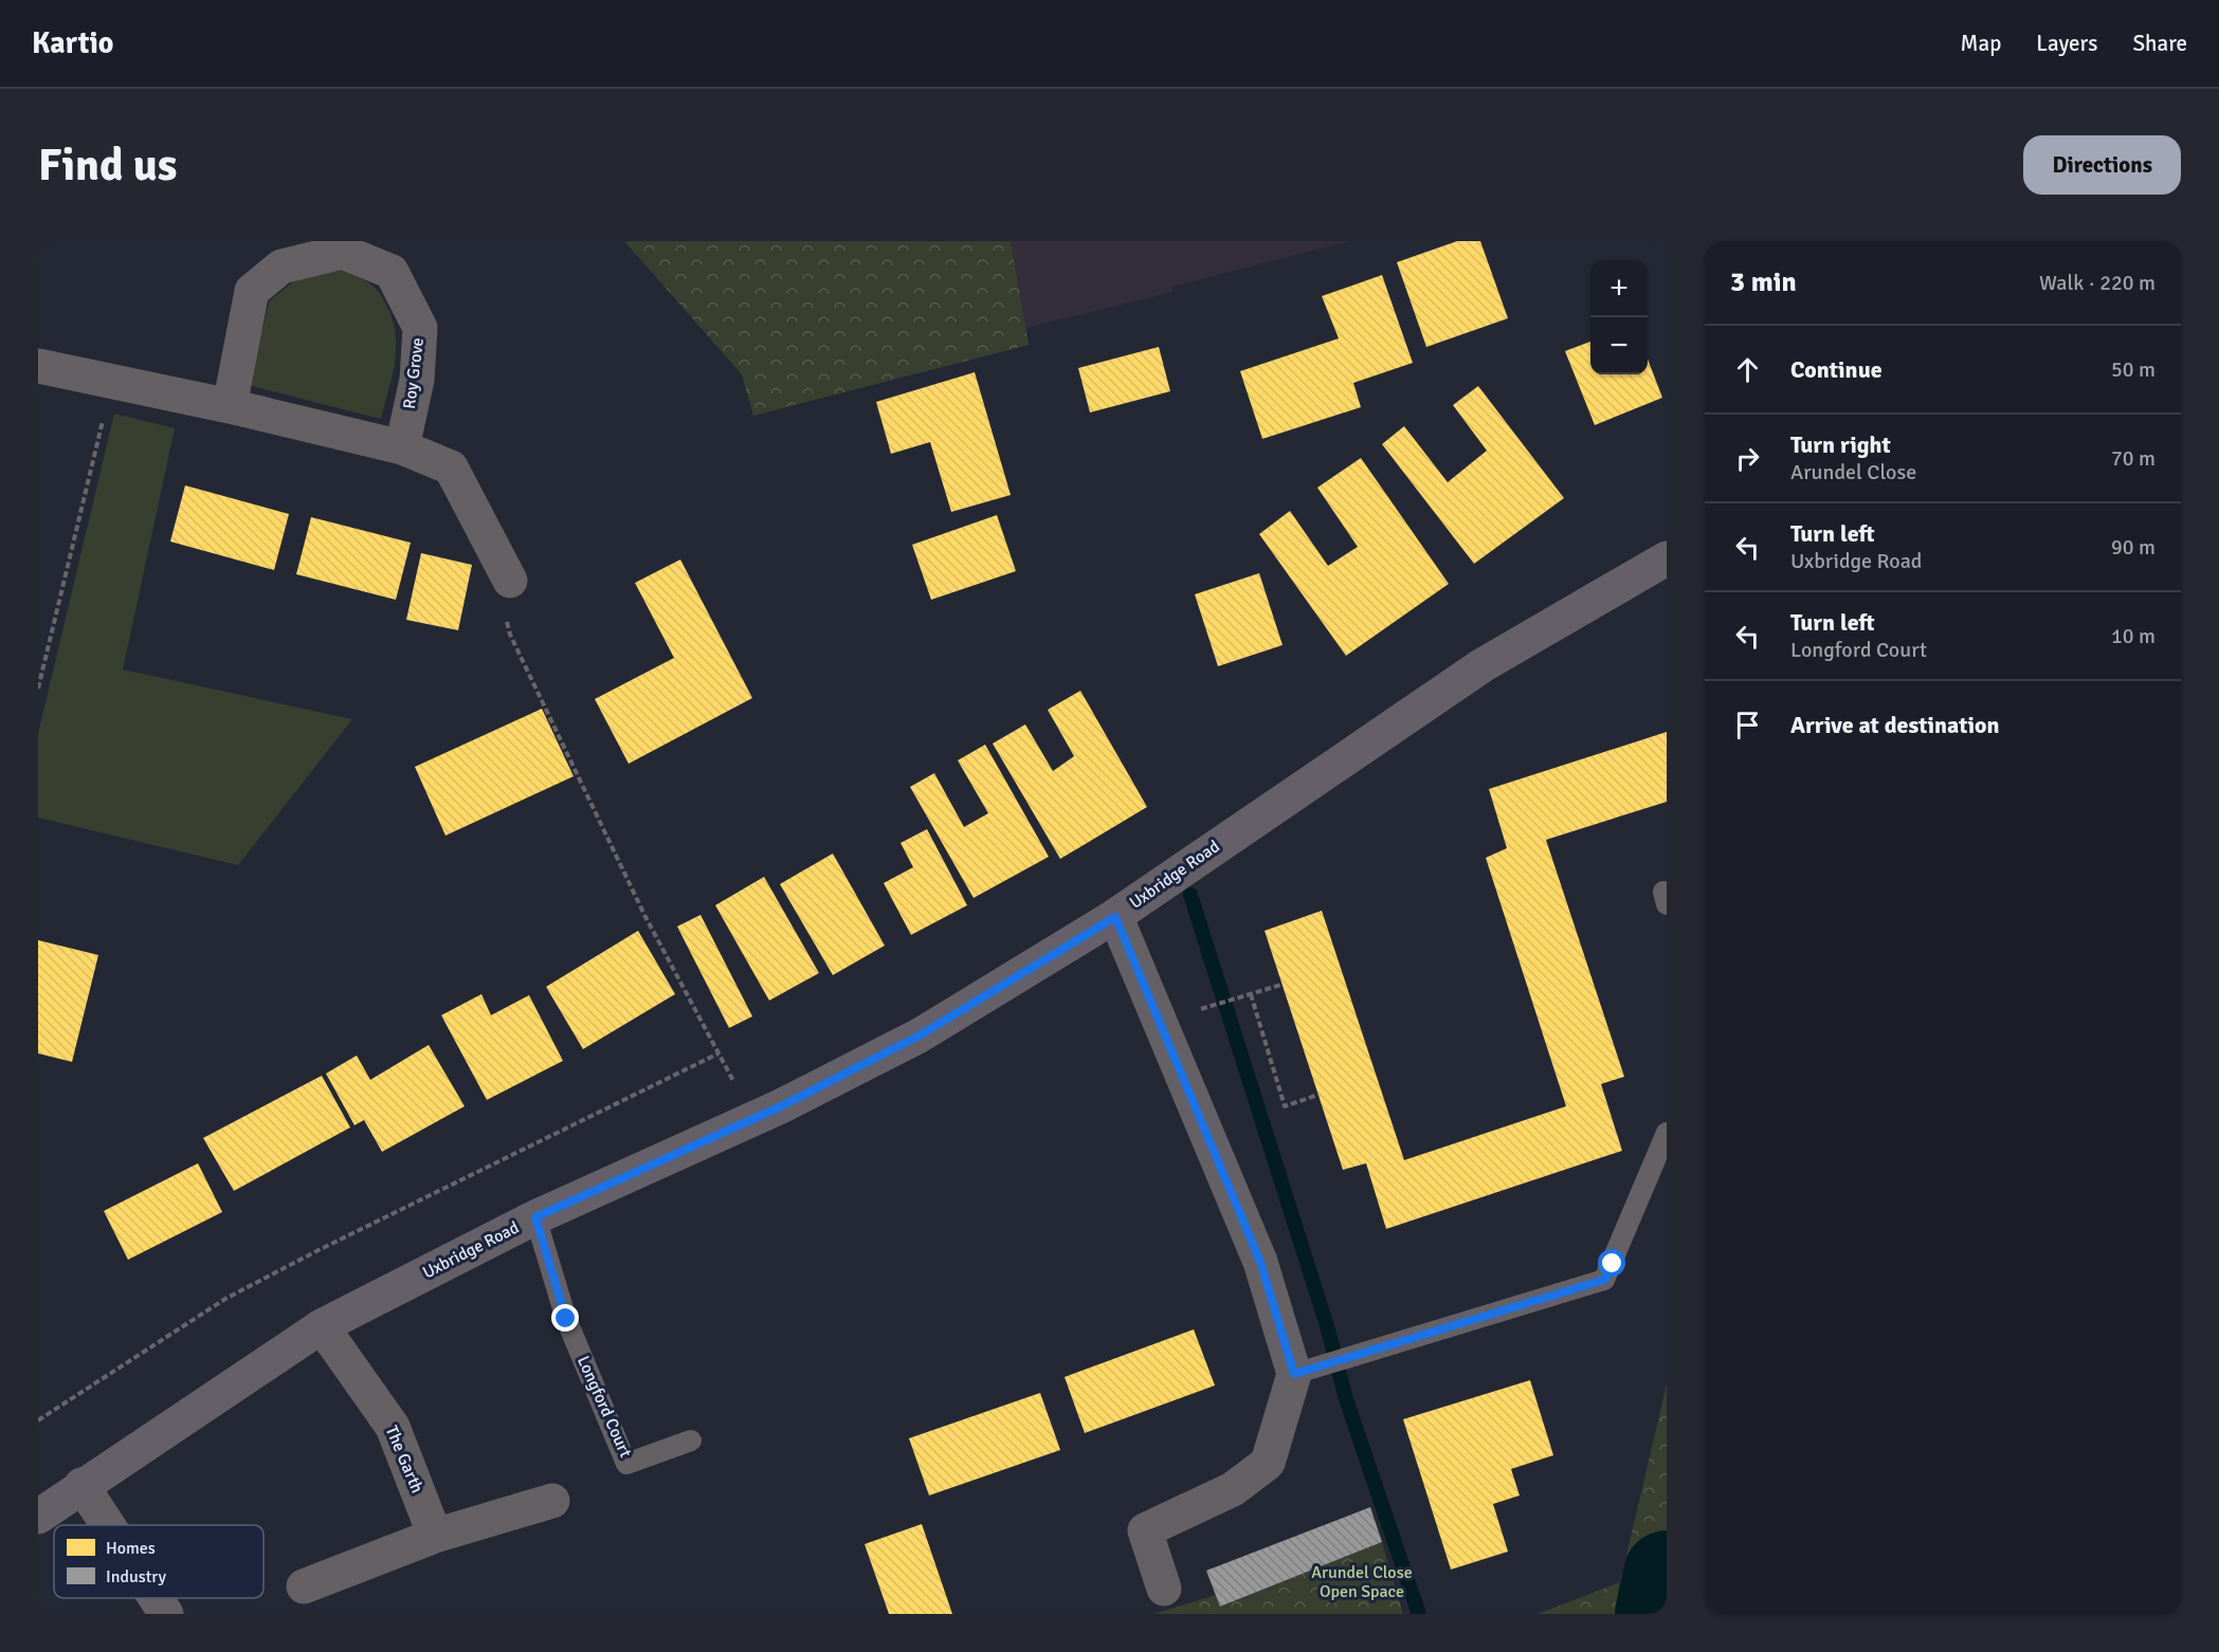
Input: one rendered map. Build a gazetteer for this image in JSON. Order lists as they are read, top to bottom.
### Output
{
  "streets": {
    "main road": ["Uxbridge Road"],
    "street": ["Roy Grove", "The Garth"],
    "lane": ["Longford Court"]
  },
  "crossings": [
    ["Uxbridge Road", "Longford Court"],
    ["Uxbridge Road", "The Garth"]
  ],
  "parks": ["Arundel Close Open Space"],
  "legend": ["Homes", "Industry"],
  "page": {
    "header": "Kartio",
    "nav": ["Map", "Layers", "Share"],
    "buttons": "Directions",
    "title": "Find us",
    "heading": ["3 min", "Walk · 220 m"],
    "map_buttons": ["+", "−"],
    "list": [
      ["Continue", "50 m"],
      ["Turn right", "Arundel Close", "70 m"],
      ["Turn left", "Uxbridge Road", "90 m"],
      ["Turn left", "Longford Court", "10 m"],
      "Arrive at destination"
    ]
  }
}
